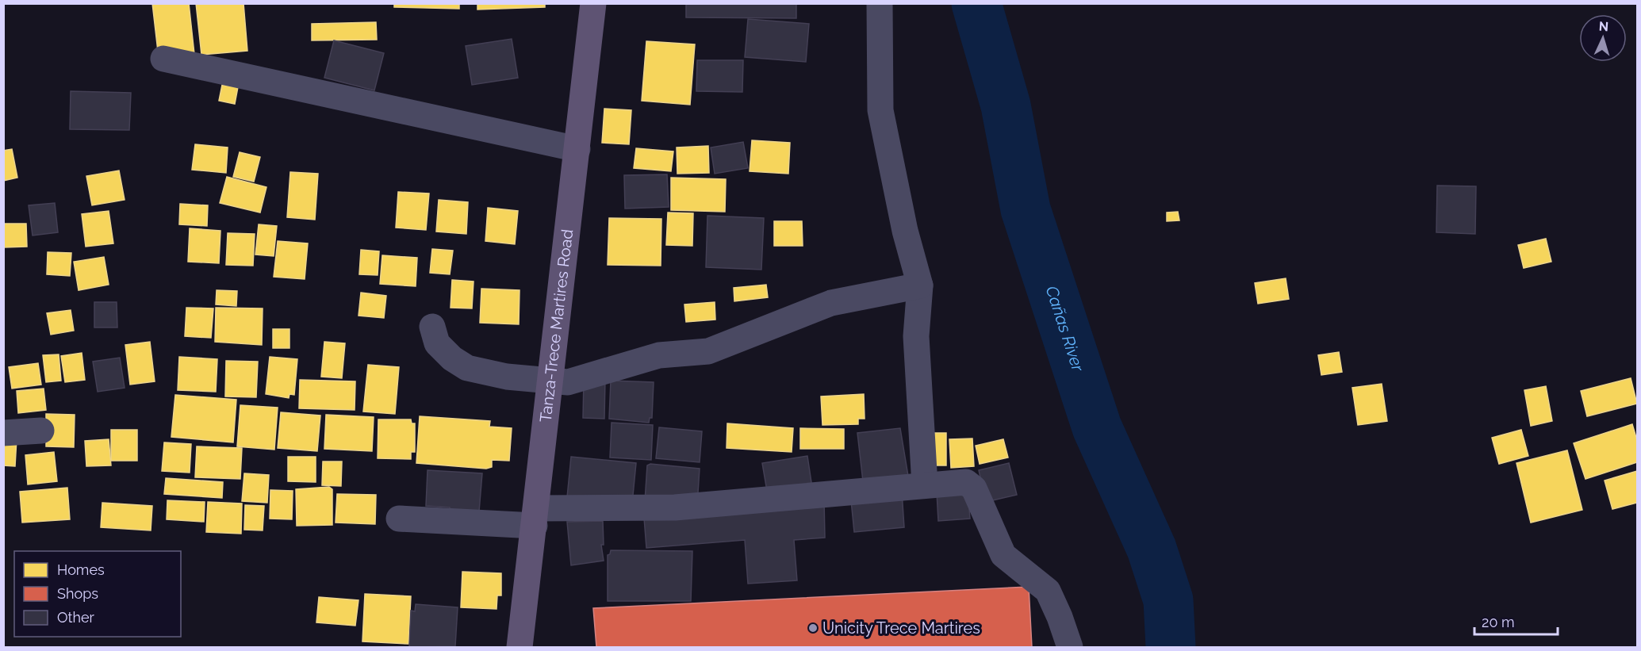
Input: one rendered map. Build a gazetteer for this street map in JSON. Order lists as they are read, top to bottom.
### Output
{
  "streets": {
    "main road": ["Tanza-Trece Martires Road"]
  },
  "water": ["Cañas River"],
  "places": ["Unicity Trece Martires"],
  "legend": ["Homes", "Shops", "Other"],
  "scale_bar": "20 m",
  "north": "top"
}
